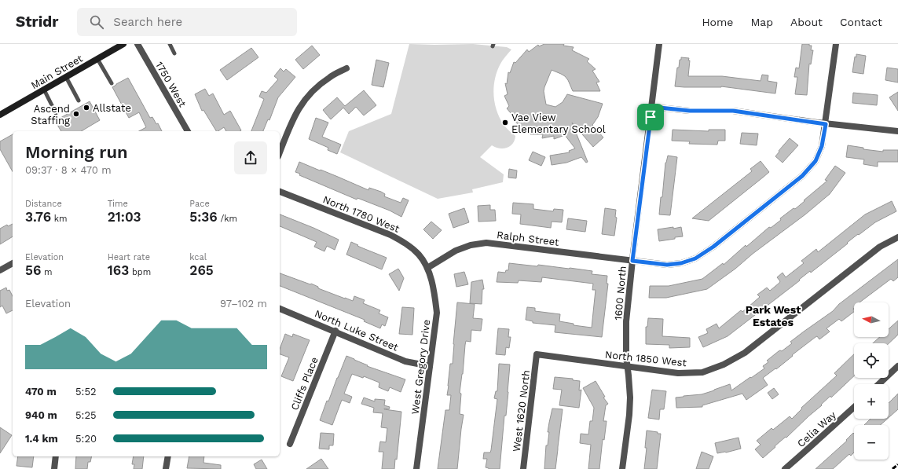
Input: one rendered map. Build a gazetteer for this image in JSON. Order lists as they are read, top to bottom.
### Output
{
  "streets": {
    "main road": ["Main Street"],
    "street": [
      "1750 West",
      "North 1780 West",
      "Ralph Street",
      "1600 North",
      "North Luke Street",
      "North 1850 West",
      "West Gregory Drive",
      "Cliffs Place",
      "West 1620 North",
      "Celia Way"
    ]
  },
  "crossings": [
    ["North 1780 West", "Ralph Street"],
    ["North 1780 West", "West Gregory Drive"],
    ["Ralph Street", "1600 North"],
    ["Ralph Street", "West Gregory Drive"],
    ["1600 North", "North 1850 West"],
    ["North Luke Street", "West Gregory Drive"],
    ["North Luke Street", "Cliffs Place"],
    ["North 1850 West", "West 1620 North"]
  ],
  "districts": ["Park West Estates"],
  "places": ["Allstate", "Ascend Staffing", "Vae View Elementary School"],
  "north": "left",
  "page": {
    "header": "Stridr",
    "search": "Search here",
    "nav": [
      "Home",
      "Map",
      "About",
      "Contact"
    ],
    "heading": ["Morning run", "09:37 · 8 × 470 m"],
    "stats": [
      ["Distance", "3.76 km"],
      ["Time", "21:03"],
      ["Pace", "5:36 /km"],
      ["Elevation", "56 m"],
      ["Heart rate", "163 bpm"],
      ["kcal", "265"]
    ],
    "chart": ["Elevation", "97–102 m"],
    "map_buttons": ["+", "−"],
    "list": [
      {
        "name": "470 m",
        "note": "5:52"
      },
      {
        "name": "940 m",
        "note": "5:25"
      },
      {
        "name": "1.4 km",
        "note": "5:20"
      }
    ]
  }
}
